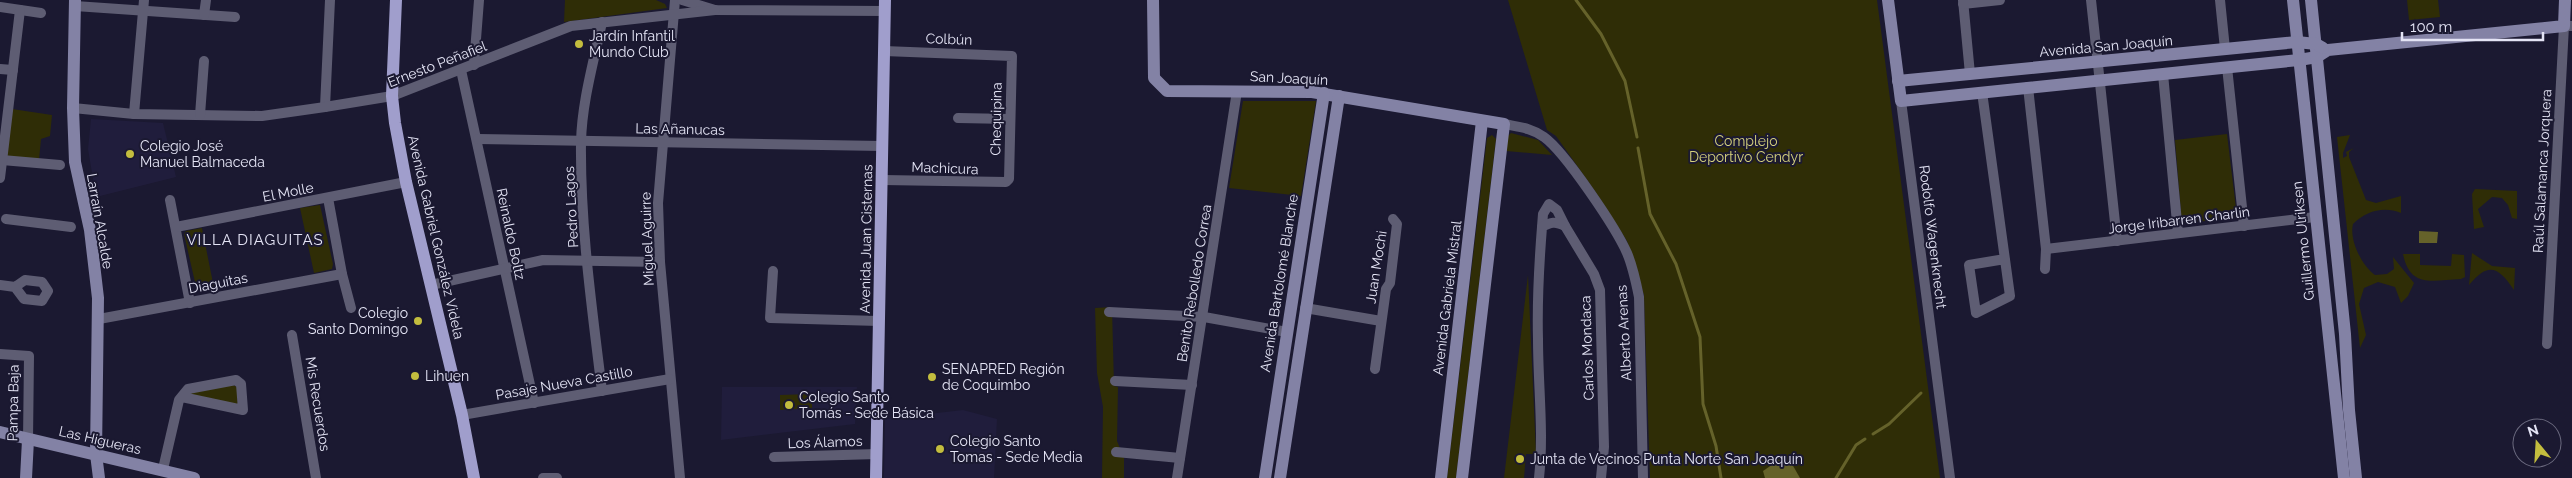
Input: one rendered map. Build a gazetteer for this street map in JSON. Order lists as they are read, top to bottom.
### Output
{
  "streets": {
    "main road": ["Avenida Gabriel González Videla", "Avenida Juan Cisternas"],
    "street": [
      "Colbún",
      "Avenida San Joaquín",
      "Ernesto Peñafiel",
      "San Joaquín",
      "Chequipina",
      "Las Añanucas",
      "Machicura",
      "Raúl Salamanca Jorquera",
      "El Molle",
      "Pedro Lagos",
      "Jorge Iribarren Charlin",
      "Larraín Alcalde",
      "Reinaldo Boltz",
      "Rodolfo Wagenknecht",
      "Miguel Aguirre",
      "Guillermo Ulriksen",
      "Juan Mochi",
      "Diaguitas",
      "Benito Rebolledo Correa",
      "Avenida Bartolomé Blanche",
      "Avenida Gabriela Mistral",
      "Alberto Arenas",
      "Carlos Mondaca",
      "Pasaje Nueva Castillo",
      "Pampa Baja",
      "Mis Recuerdos",
      "Las Higueras",
      "Los Álamos"
    ]
  },
  "crossings": [
    ["Colbún", "Chequipina"],
    ["Colbún", "Avenida Juan Cisternas"],
    ["Avenida San Joaquín", "Rodolfo Wagenknecht"],
    ["Avenida San Joaquín", "Guillermo Ulriksen"],
    ["Ernesto Peñafiel", "Pedro Lagos"],
    ["Ernesto Peñafiel", "Larraín Alcalde"],
    ["Ernesto Peñafiel", "Reinaldo Boltz"],
    ["Ernesto Peñafiel", "Avenida Gabriel González Videla"],
    ["Ernesto Peñafiel", "Miguel Aguirre"],
    ["San Joaquín", "Benito Rebolledo Correa"],
    ["San Joaquín", "Avenida Bartolomé Blanche"],
    ["San Joaquín", "Avenida Gabriela Mistral"],
    ["San Joaquín", "Alberto Arenas"],
    ["Chequipina", "Machicura"],
    ["Las Añanucas", "Pedro Lagos"],
    ["Las Añanucas", "Reinaldo Boltz"],
    ["Las Añanucas", "Miguel Aguirre"],
    ["Las Añanucas", "Avenida Juan Cisternas"],
    ["Machicura", "Avenida Juan Cisternas"],
    ["El Molle", "Avenida Gabriel González Videla"],
    ["Pedro Lagos", "Pasaje Nueva Castillo"],
    ["Jorge Iribarren Charlin", "Guillermo Ulriksen"],
    ["Larraín Alcalde", "Diaguitas"],
    ["Larraín Alcalde", "Las Higueras"],
    ["Reinaldo Boltz", "Pasaje Nueva Castillo"],
    ["Avenida Gabriel González Videla", "Pasaje Nueva Castillo"],
    ["Miguel Aguirre", "Pasaje Nueva Castillo"],
    ["Avenida Juan Cisternas", "Los Álamos"],
    ["Pampa Baja", "Las Higueras"]
  ],
  "districts": ["VILLA DIAGUITAS"],
  "parks": ["Complejo Deportivo Cendyr"],
  "places": [
    "Jardín Infantil Mundo Club",
    "Colegio José Manuel Balmaceda",
    "Colegio Santo Domingo",
    "Lihuen",
    "SENAPRED Región de Coquimbo",
    "Colegio Santo Tomás - Sede Básica",
    "Colegio Santo Tomas - Sede Media",
    "Junta de Vecinos Punta Norte San Joaquín"
  ],
  "scale_bar": "100 m",
  "north": "top"
}
